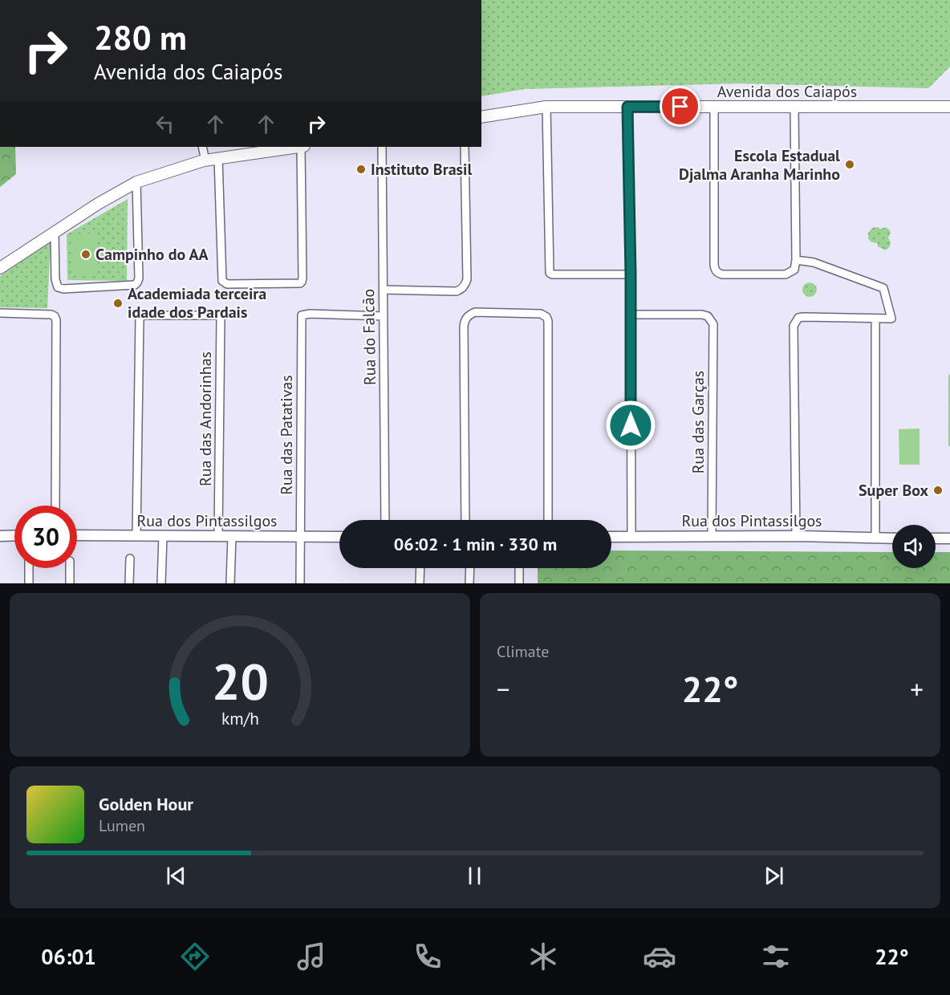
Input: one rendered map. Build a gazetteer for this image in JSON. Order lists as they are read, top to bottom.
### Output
{
  "streets": {
    "main road": ["Avenida dos Caiapós"],
    "street": [
      "Rua do Falcão",
      "Rua das Andorinhas",
      "Rua das Garças",
      "Rua das Patativas",
      "Rua dos Pintassilgos"
    ]
  },
  "crossings": [
    ["Rua do Falcão", "Rua das Patativas"],
    ["Rua das Andorinhas", "Rua dos Pintassilgos"],
    ["Rua das Garças", "Rua dos Pintassilgos"],
    ["Rua das Patativas", "Rua dos Pintassilgos"]
  ],
  "places": [
    "Escola Estadual Djalma Aranha Marinho",
    "Instituto Brasil",
    "Campinho do AA",
    "Academiada terceira idade dos Pardais",
    "Super Box"
  ],
  "page": {
    "turn": ["280 m", "Avenida dos Caiapós"],
    "limit": "30",
    "trip": "06:02 · 1 min · 330 m",
    "tile": "Climate",
    "heat": ["−", "22°", "+"],
    "song": ["Golden Hour", "Lumen"],
    "tabs": ["06:01", "22°"],
    "gauge": ["20", "km/h"]
  }
}
